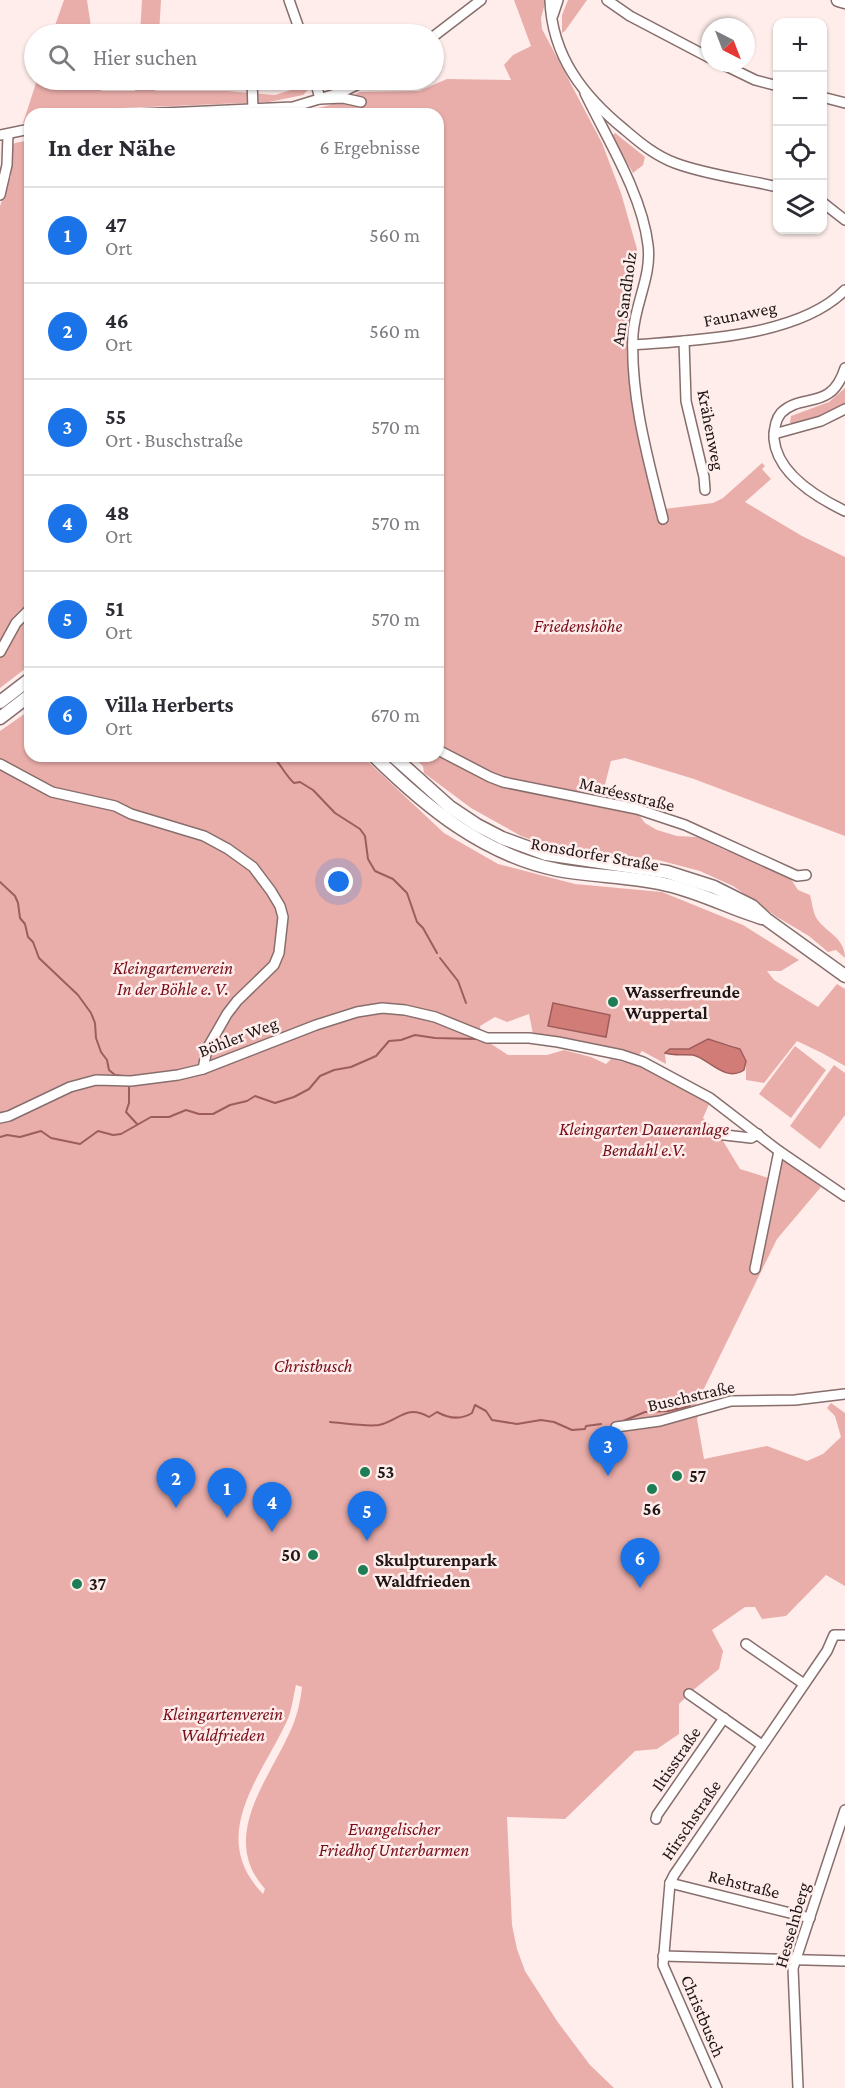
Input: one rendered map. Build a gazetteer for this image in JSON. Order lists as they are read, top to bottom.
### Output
{
  "streets": {
    "main road": ["Ronsdorfer Straße"],
    "street": [
      "Am Sandholz",
      "Faunaweg",
      "Krähenweg",
      "Maréesstraße",
      "Böhler Weg",
      "Buschstraße",
      "Iltisstraße",
      "Hirschstraße",
      "Rehstraße",
      "Hesselnberg",
      "Christbusch"
    ]
  },
  "crossings": [
    ["Am Sandholz", "Faunaweg"],
    ["Faunaweg", "Krähenweg"],
    ["Hirschstraße", "Rehstraße"],
    ["Hirschstraße", "Christbusch"],
    ["Rehstraße", "Hesselnberg"]
  ],
  "parks": [
    "Friedenshöhe",
    "Kleingartenverein In der Böhle e. V.",
    "Kleingarten Daueranlage Bendahl e.V.",
    "Christbusch",
    "Kleingartenverein Waldfrieden",
    "Evangelischer Friedhof Unterbarmen"
  ],
  "places": [
    "Wasserfreunde Wuppertal",
    "53",
    "57",
    "56",
    "50",
    "Skulpturenpark Waldfrieden",
    "37"
  ],
  "north": "bottom right",
  "page": {
    "map_buttons": ["+", "−"],
    "search": "Hier suchen",
    "heading": ["In der Nähe", "6 Ergebnisse"],
    "list": [
      {
        "mark": "1",
        "name": "47",
        "note": "Ort",
        "value": "560 m"
      },
      {
        "mark": "2",
        "name": "46",
        "note": "Ort",
        "value": "560 m"
      },
      {
        "mark": "3",
        "name": "55",
        "note": "Ort · Buschstraße",
        "value": "570 m"
      },
      {
        "mark": "4",
        "name": "48",
        "note": "Ort",
        "value": "570 m"
      },
      {
        "mark": "5",
        "name": "51",
        "note": "Ort",
        "value": "570 m"
      },
      {
        "mark": "6",
        "name": "Villa Herberts",
        "note": "Ort",
        "value": "670 m"
      }
    ],
    "pins": [
      "3",
      "2",
      "1",
      "4",
      "5",
      "6"
    ]
  }
}
